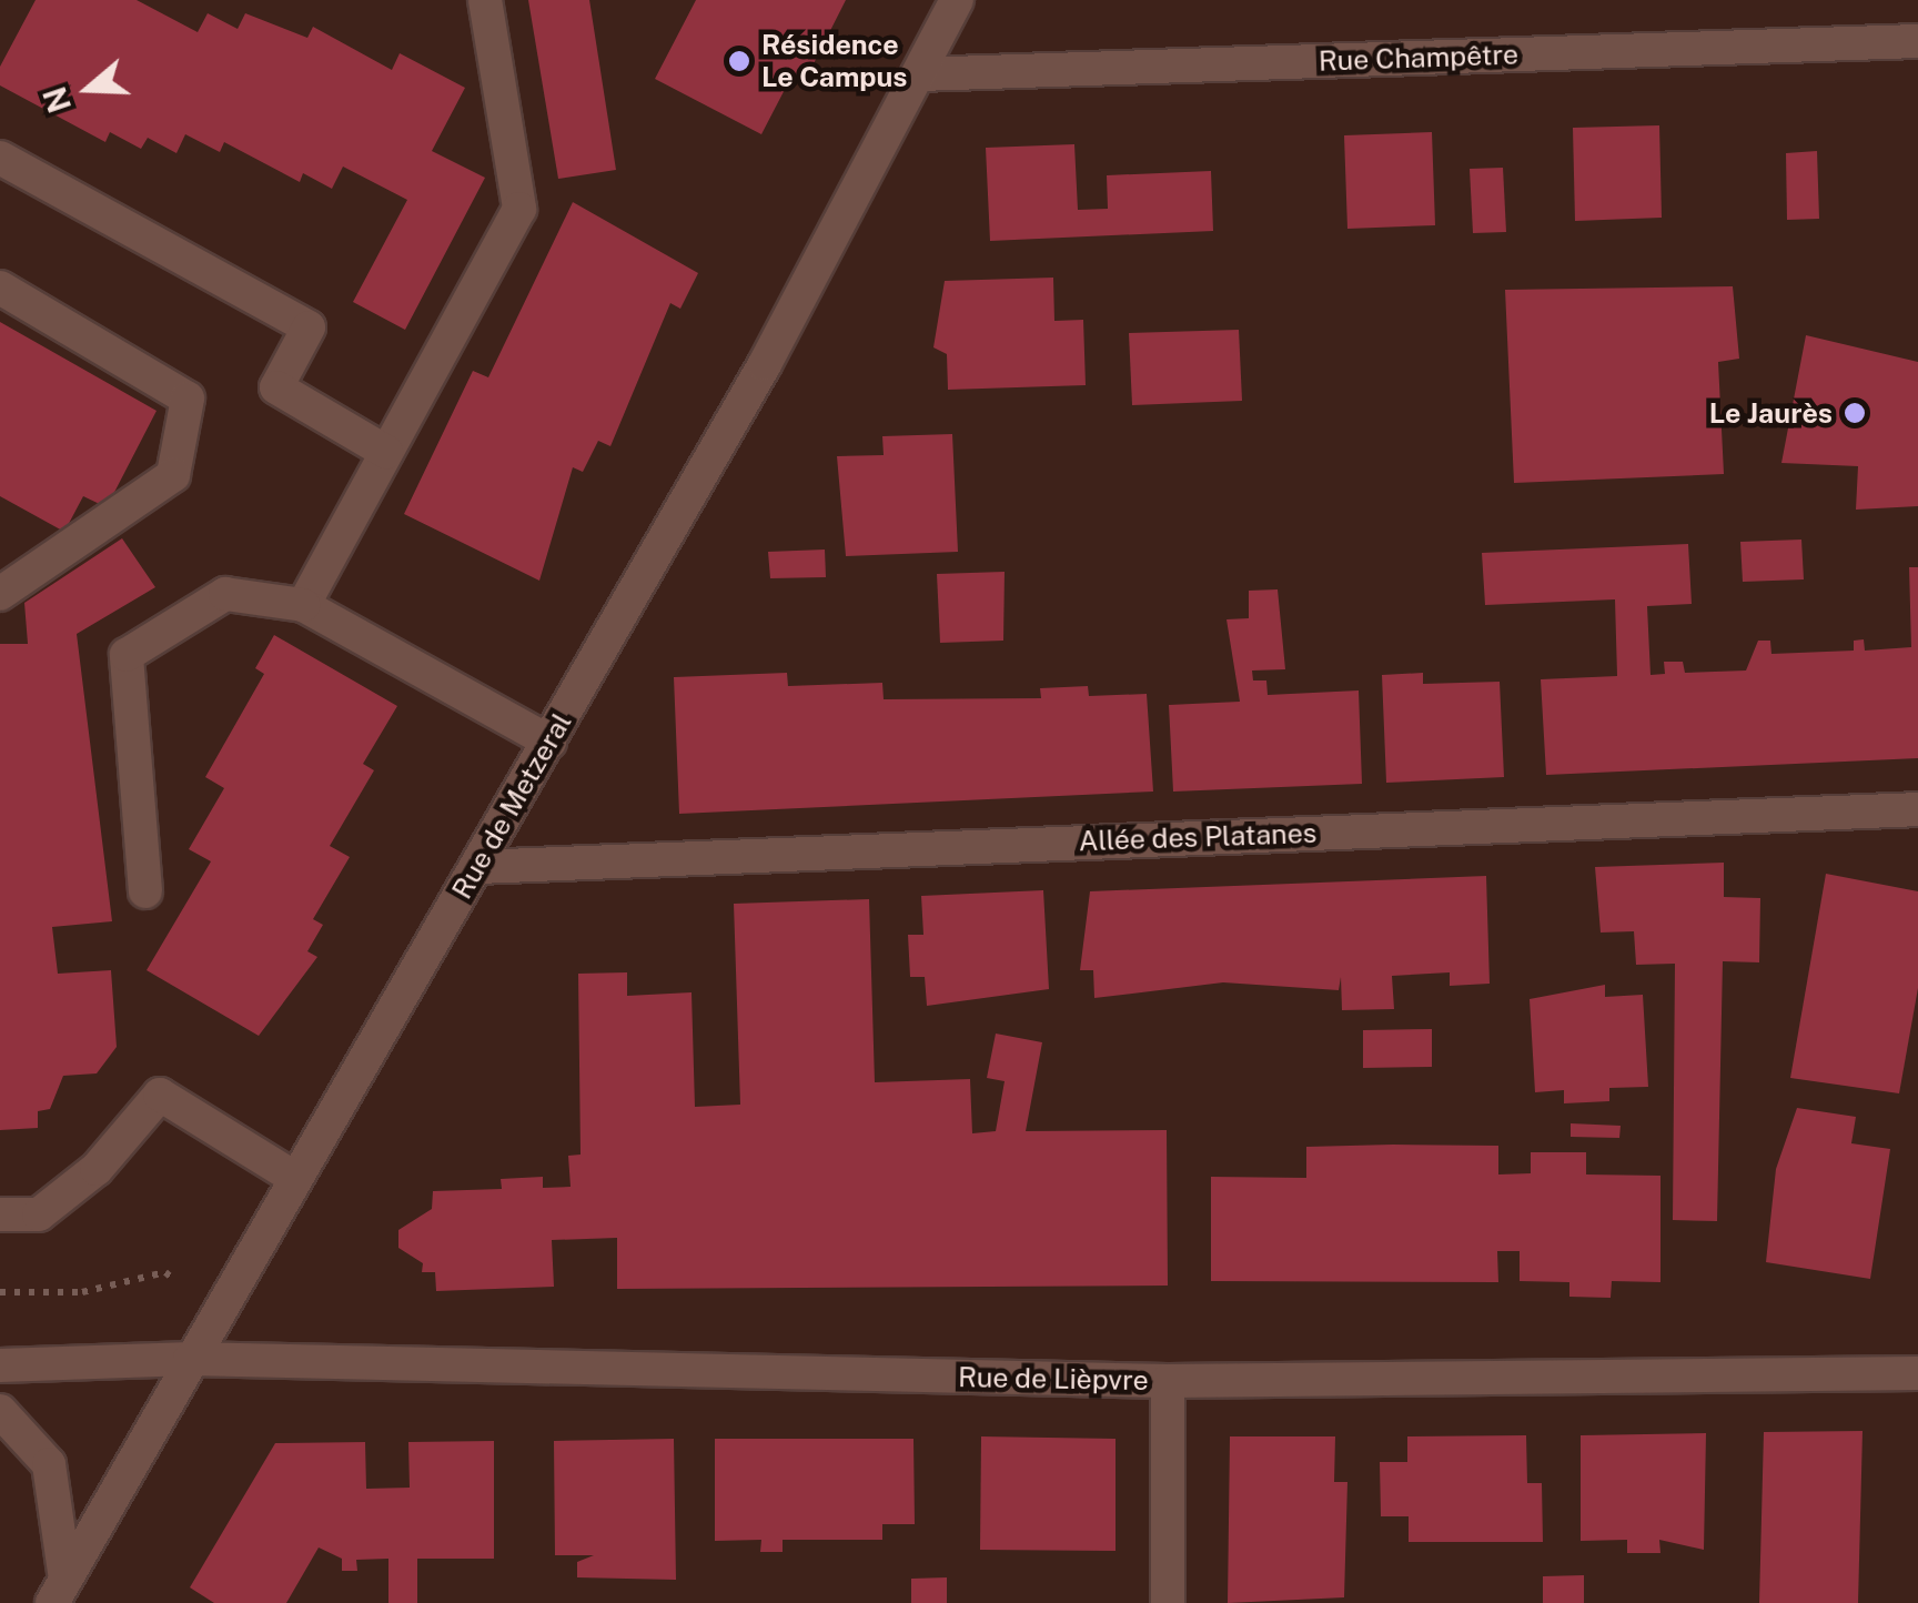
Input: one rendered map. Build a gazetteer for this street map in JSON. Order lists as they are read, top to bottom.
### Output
{
  "streets": {
    "street": [
      "Rue Champêtre",
      "Rue de Metzeral",
      "Allée des Platanes",
      "Rue de Lièpvre"
    ]
  },
  "crossings": [
    ["Rue Champêtre", "Rue de Metzeral"],
    ["Rue de Metzeral", "Allée des Platanes"],
    ["Rue de Metzeral", "Rue de Lièpvre"]
  ],
  "places": ["Résidence Le Campus", "Le Jaurès"],
  "north": "left"
}
